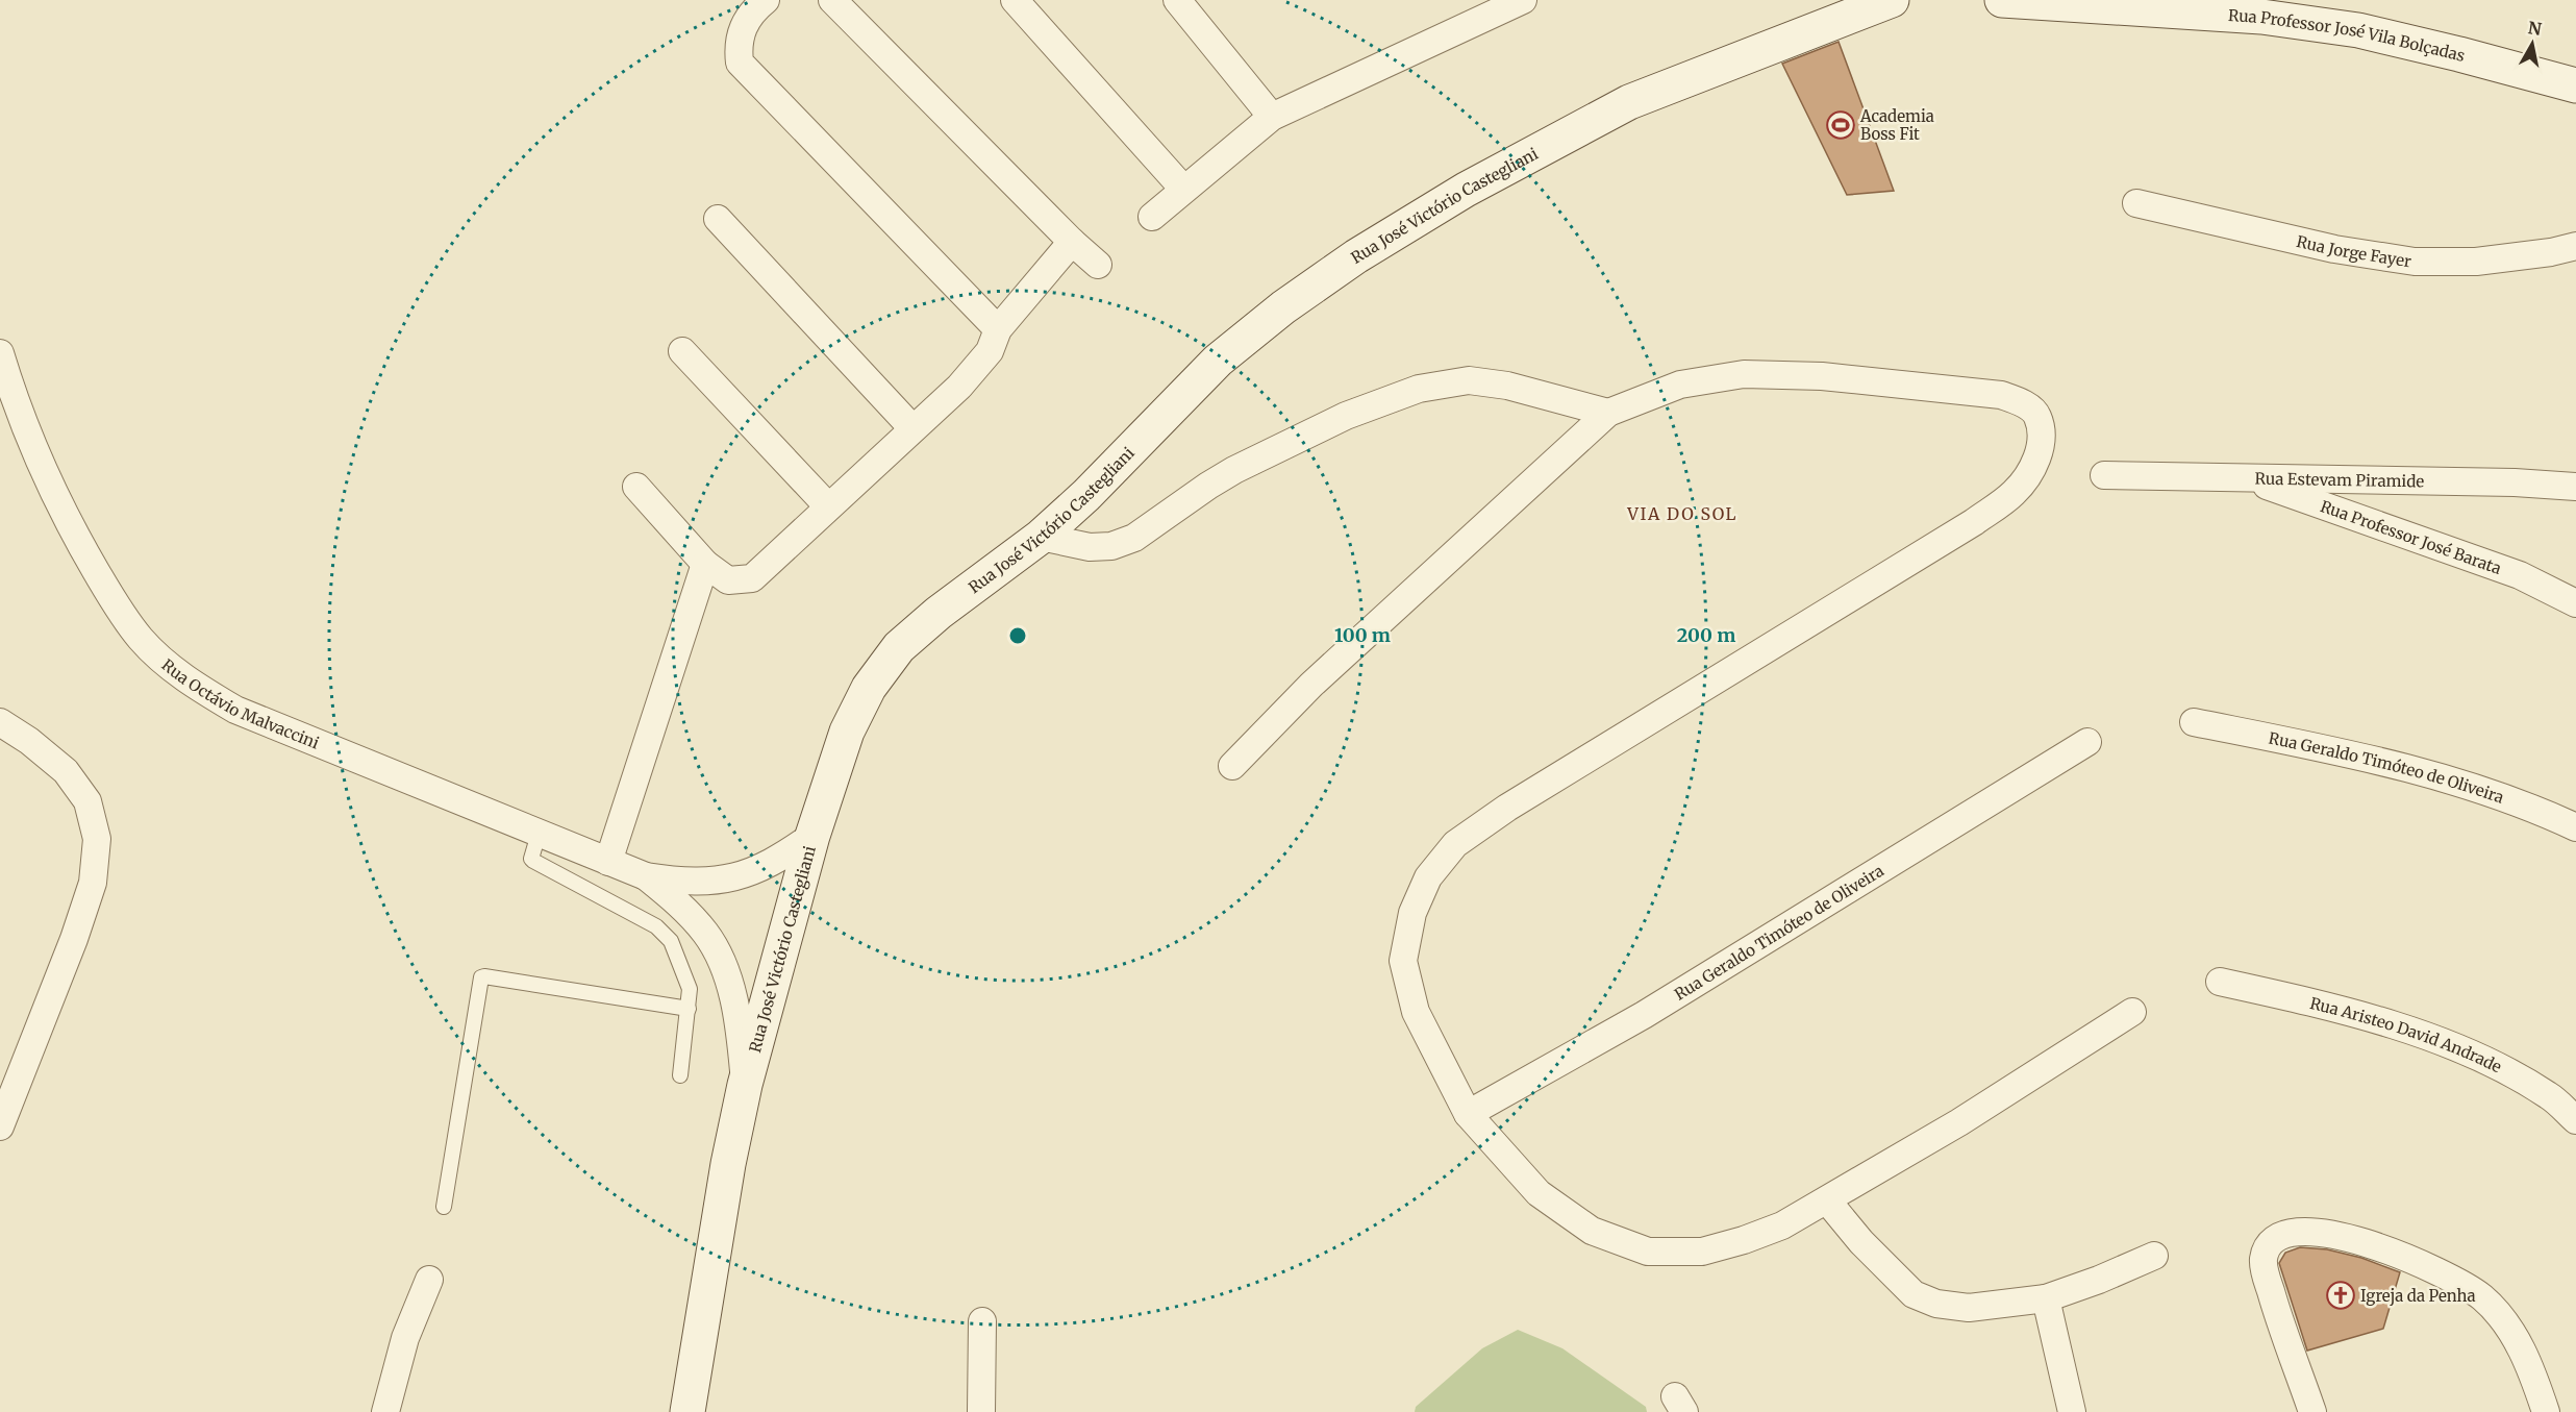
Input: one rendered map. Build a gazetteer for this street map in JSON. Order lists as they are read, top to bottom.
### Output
{
  "streets": {
    "street": [
      "Rua Professor José Vila Bolçadas",
      "Rua José Victório Castegliani",
      "Rua Jorge Fayer",
      "Rua Estevam Piramide",
      "Rua Professor José Barata",
      "Rua Octávio Malvaccini",
      "Rua Geraldo Timóteo de Oliveira",
      "Rua Aristeo David Andrade"
    ]
  },
  "crossings": [
    ["Rua José Victório Castegliani", "Rua Octávio Malvaccini"],
    ["Rua Estevam Piramide", "Rua Professor José Barata"]
  ],
  "districts": ["VIA DO SOL"],
  "places": {
    "sports": ["Academia Boss Fit"],
    "church": ["Igreja da Penha"]
  },
  "north": "top",
  "rings": ["100 m", "200 m"]
}
